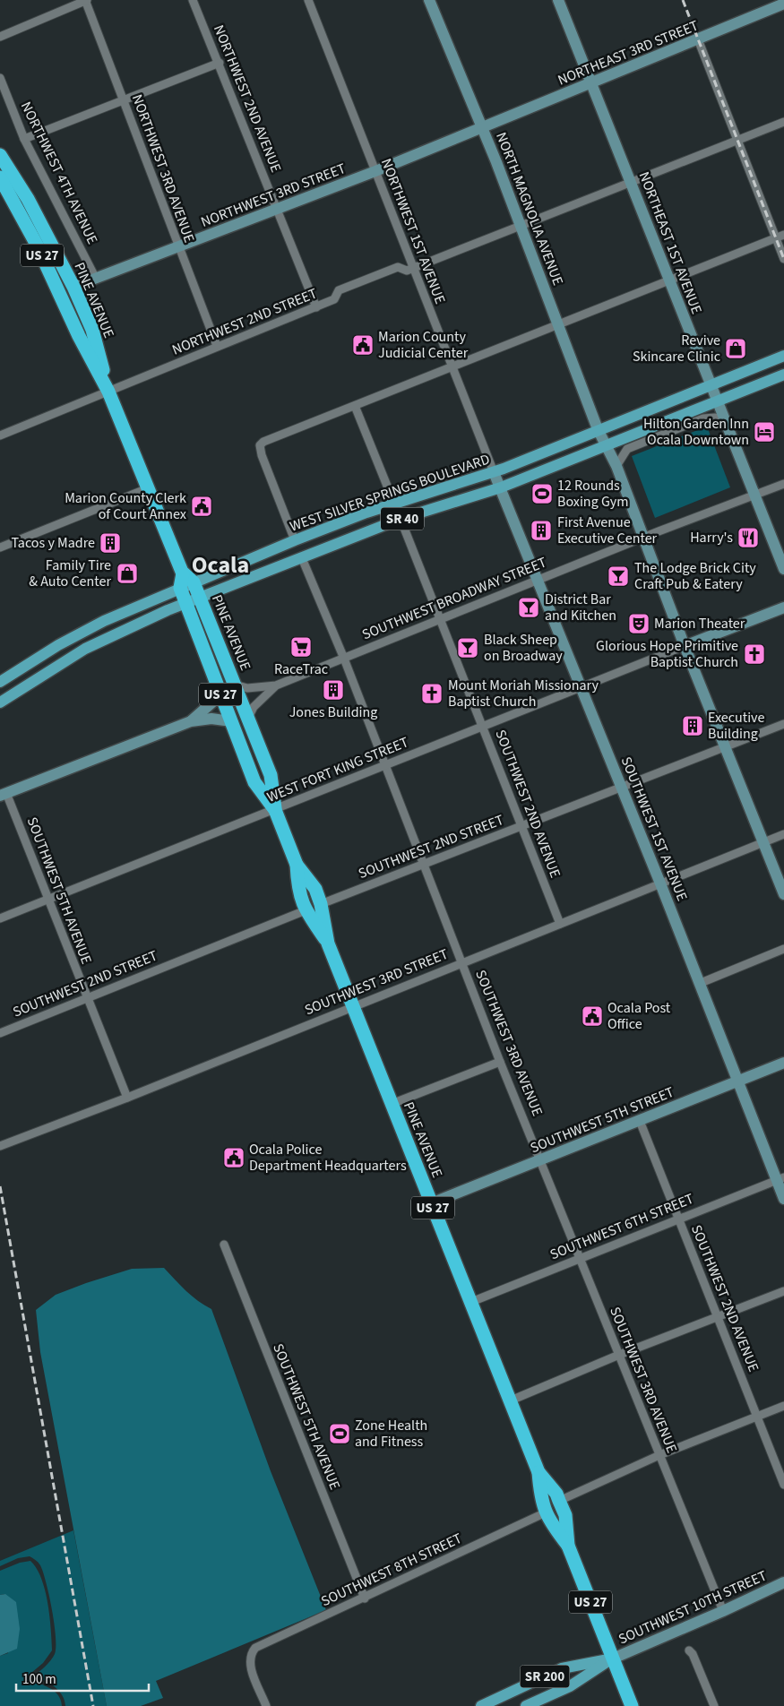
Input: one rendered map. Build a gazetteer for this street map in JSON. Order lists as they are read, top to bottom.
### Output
{
  "streets": {
    "highway": ["US 27", "PINE AVENUE"],
    "main road": [
      "WEST SILVER SPRINGS BOULEVARD",
      "SR 40",
      "SOUTHWEST 10TH STREET",
      "SR 200"
    ],
    "street": [
      "NORTHEAST 3RD STREET",
      "NORTHWEST 2ND AVENUE",
      "NORTHWEST 3RD AVENUE",
      "NORTHWEST 4TH AVENUE",
      "NORTHWEST 3RD STREET",
      "NORTH MAGNOLIA AVENUE",
      "NORTHWEST 1ST AVENUE",
      "NORTHEAST 1ST AVENUE",
      "NORTHWEST 2ND STREET",
      "SOUTHWEST BROADWAY STREET",
      "WEST FORT KING STREET",
      "SOUTHWEST 2ND AVENUE",
      "SOUTHWEST 1ST AVENUE",
      "SOUTHWEST 2ND STREET",
      "SOUTHWEST 5TH AVENUE",
      "SOUTHWEST 3RD STREET",
      "SOUTHWEST 3RD AVENUE",
      "SOUTHWEST 5TH STREET",
      "SOUTHWEST 6TH STREET",
      "SOUTHWEST 8TH STREET"
    ]
  },
  "crossings": [
    ["NORTHEAST 3RD STREET", "NORTHWEST 3RD STREET"],
    ["NORTHEAST 3RD STREET", "NORTH MAGNOLIA AVENUE"],
    ["NORTHEAST 3RD STREET", "NORTHEAST 1ST AVENUE"],
    ["NORTHWEST 2ND AVENUE", "NORTHWEST 3RD STREET"],
    ["NORTHWEST 2ND AVENUE", "NORTHWEST 2ND STREET"],
    ["NORTHWEST 3RD AVENUE", "NORTHWEST 3RD STREET"],
    ["NORTHWEST 3RD AVENUE", "NORTHWEST 2ND STREET"],
    ["NORTHWEST 4TH AVENUE", "NORTHWEST 3RD STREET"],
    ["NORTHWEST 3RD STREET", "NORTH MAGNOLIA AVENUE"],
    ["NORTHWEST 3RD STREET", "NORTHWEST 1ST AVENUE"],
    ["NORTHWEST 3RD STREET", "PINE AVENUE"],
    ["NORTH MAGNOLIA AVENUE", "NORTHWEST 2ND STREET"],
    ["NORTH MAGNOLIA AVENUE", "WEST SILVER SPRINGS BOULEVARD"],
    ["NORTH MAGNOLIA AVENUE", "SR 40"],
    ["NORTH MAGNOLIA AVENUE", "SOUTHWEST BROADWAY STREET"],
    ["NORTH MAGNOLIA AVENUE", "WEST FORT KING STREET"],
    ["NORTH MAGNOLIA AVENUE", "SOUTHWEST 2ND STREET"],
    ["NORTH MAGNOLIA AVENUE", "SOUTHWEST 3RD STREET"],
    ["NORTHWEST 1ST AVENUE", "NORTHWEST 2ND STREET"],
    ["NORTHWEST 1ST AVENUE", "WEST SILVER SPRINGS BOULEVARD"],
    ["NORTHWEST 1ST AVENUE", "SOUTHWEST 1ST AVENUE"],
    ["NORTHEAST 1ST AVENUE", "NORTHWEST 2ND STREET"],
    ["NORTHEAST 1ST AVENUE", "SR 40"],
    ["NORTHEAST 1ST AVENUE", "SOUTHWEST BROADWAY STREET"],
    ["PINE AVENUE", "NORTHWEST 2ND STREET"],
    ["PINE AVENUE", "WEST SILVER SPRINGS BOULEVARD"],
    ["PINE AVENUE", "SOUTHWEST BROADWAY STREET"],
    ["PINE AVENUE", "WEST FORT KING STREET"],
    ["PINE AVENUE", "SOUTHWEST 2ND STREET"],
    ["PINE AVENUE", "SOUTHWEST 3RD STREET"],
    ["PINE AVENUE", "SOUTHWEST 5TH STREET"],
    ["PINE AVENUE", "SOUTHWEST 6TH STREET"],
    ["PINE AVENUE", "SOUTHWEST 8TH STREET"],
    ["PINE AVENUE", "SOUTHWEST 10TH STREET"],
    ["WEST SILVER SPRINGS BOULEVARD", "SR 40"],
    ["WEST SILVER SPRINGS BOULEVARD", "SOUTHWEST 2ND AVENUE"],
    ["WEST SILVER SPRINGS BOULEVARD", "SOUTHWEST 1ST AVENUE"],
    ["WEST SILVER SPRINGS BOULEVARD", "SOUTHWEST 3RD AVENUE"],
    ["SOUTHWEST BROADWAY STREET", "SOUTHWEST 2ND AVENUE"],
    ["SOUTHWEST BROADWAY STREET", "SOUTHWEST 1ST AVENUE"],
    ["SOUTHWEST BROADWAY STREET", "SOUTHWEST 3RD AVENUE"],
    ["WEST FORT KING STREET", "SOUTHWEST 2ND AVENUE"],
    ["WEST FORT KING STREET", "SOUTHWEST 1ST AVENUE"],
    ["WEST FORT KING STREET", "SOUTHWEST 5TH AVENUE"],
    ["WEST FORT KING STREET", "SOUTHWEST 3RD AVENUE"],
    ["SOUTHWEST 2ND AVENUE", "SOUTHWEST 2ND STREET"],
    ["SOUTHWEST 2ND AVENUE", "SOUTHWEST 3RD STREET"],
    ["SOUTHWEST 2ND AVENUE", "SOUTHWEST 5TH STREET"],
    ["SOUTHWEST 2ND AVENUE", "SOUTHWEST 6TH STREET"],
    ["SOUTHWEST 1ST AVENUE", "SOUTHWEST 2ND STREET"],
    ["SOUTHWEST 1ST AVENUE", "SOUTHWEST 3RD STREET"],
    ["SOUTHWEST 1ST AVENUE", "SOUTHWEST 5TH STREET"],
    ["SOUTHWEST 1ST AVENUE", "SOUTHWEST 6TH STREET"],
    ["SOUTHWEST 2ND STREET", "SOUTHWEST 5TH AVENUE"],
    ["SOUTHWEST 2ND STREET", "SOUTHWEST 3RD AVENUE"],
    ["SOUTHWEST 5TH AVENUE", "SOUTHWEST 3RD STREET"],
    ["SOUTHWEST 5TH AVENUE", "SOUTHWEST 8TH STREET"],
    ["SOUTHWEST 3RD STREET", "SOUTHWEST 3RD AVENUE"],
    ["SOUTHWEST 3RD AVENUE", "SOUTHWEST 5TH STREET"],
    ["SOUTHWEST 3RD AVENUE", "SOUTHWEST 6TH STREET"],
    ["SOUTHWEST 3RD AVENUE", "SOUTHWEST 10TH STREET"]
  ],
  "districts": ["Ocala"],
  "places": {
    "public building": [
      "Marion County Judicial Center",
      "Marion County Clerk of Court Annex",
      "Ocala Post Office",
      "Ocala Police Department Headquarters"
    ],
    "shop": ["Revive Skincare Clinic", "Family Tire & Auto Center"],
    "hotel": ["Hilton Garden Inn Ocala Downtown"],
    "sports": ["12 Rounds Boxing Gym", "Zone Health and Fitness"],
    "building": [
      "First Avenue Executive Center",
      "Tacos y Madre",
      "Jones Building",
      "Executive Building"
    ],
    "restaurant": ["Harry's"],
    "bar": ["The Lodge Brick City Craft Pub & Eatery", "District Bar and Kitchen", "Black Sheep on Broadway"],
    "theatre": ["Marion Theater"],
    "supermarket": ["RaceTrac"],
    "church": ["Glorious Hope Primitive Baptist Church", "Mount Moriah Missionary Baptist Church"]
  },
  "scale_bar": "100 m"
}
